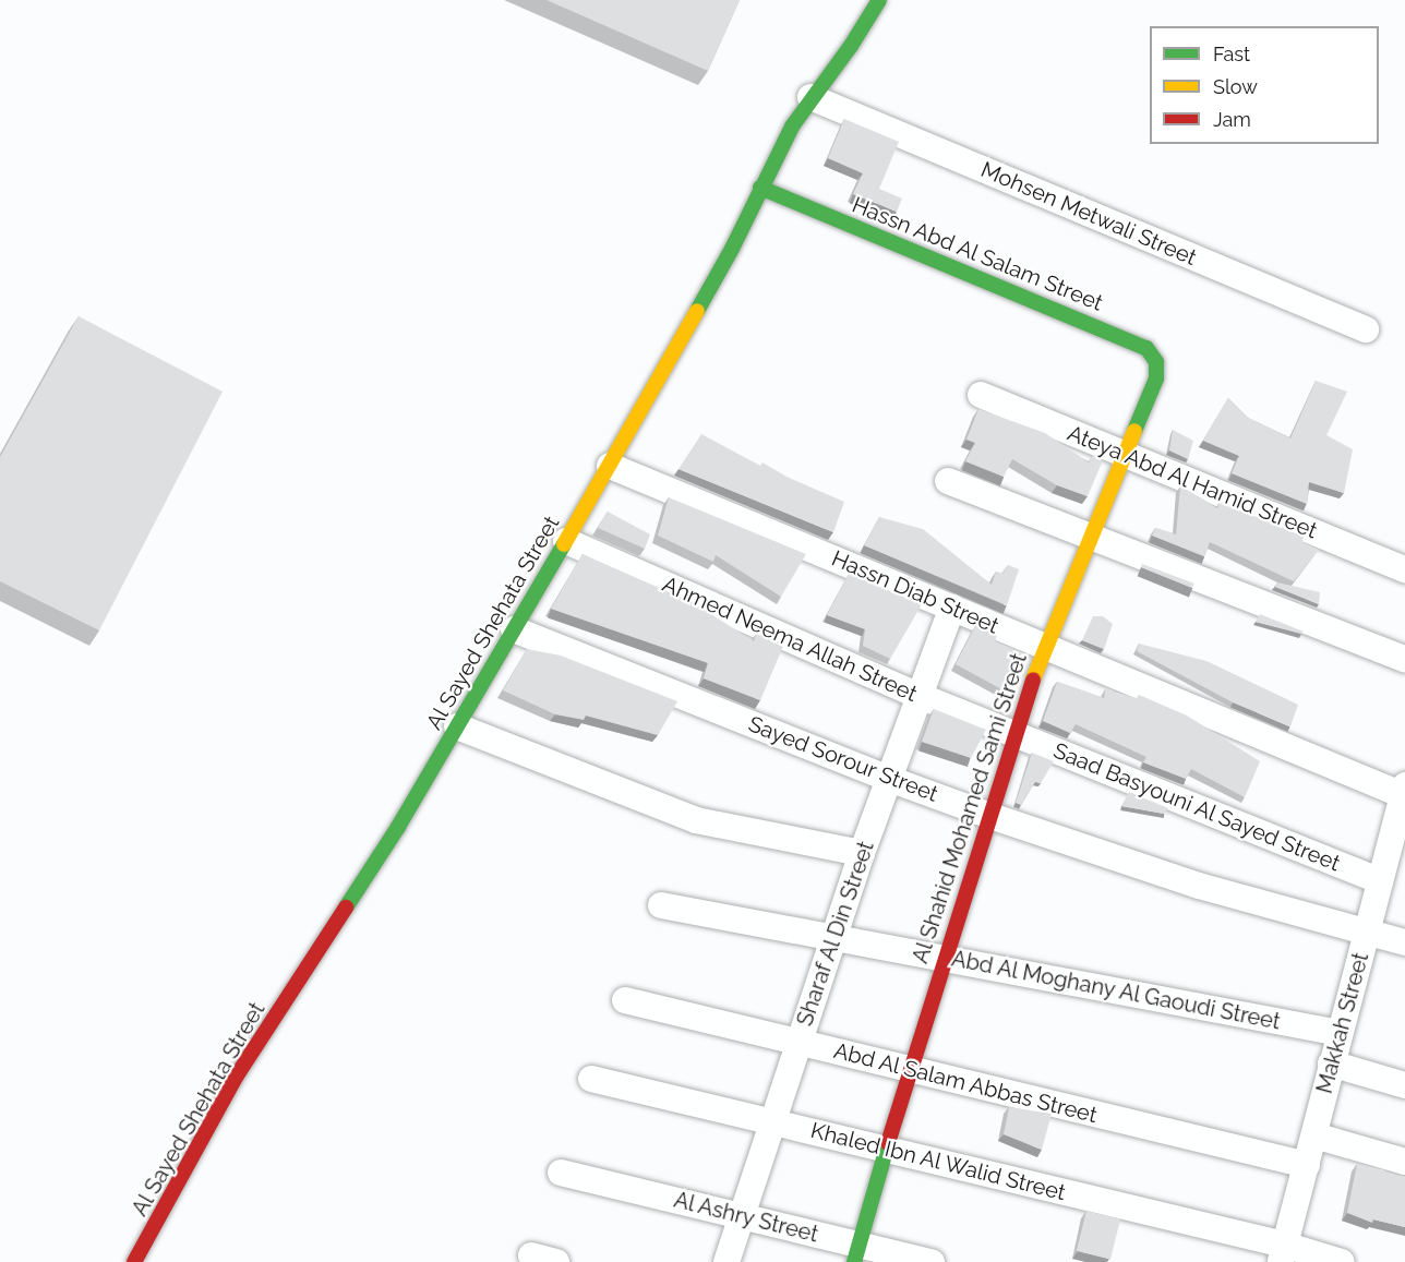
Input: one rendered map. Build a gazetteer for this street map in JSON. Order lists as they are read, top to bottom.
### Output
{
  "streets": {
    "street": [
      "Mohsen Metwali Street",
      "Hassn Abd Al Salam Street",
      "Ateya Abd Al Hamid Street",
      "Hassn Diab Street",
      "Al Sayed Shehata Street",
      "Ahmed Neema Allah Street",
      "Sayed Sorour Street",
      "Saad Basyouni Al Sayed Street",
      "Al Shahid Mohamed Sami Street",
      "Sharaf Al Din Street",
      "Abd Al Moghany Al Gaoudi Street",
      "Makkah Street",
      "Abd Al Salam Abbas Street",
      "Khaled Ibn Al Walid Street",
      "Al Ashry Street"
    ]
  },
  "crossings": [
    ["Mohsen Metwali Street", "Al Sayed Shehata Street"],
    ["Hassn Abd Al Salam Street", "Al Sayed Shehata Street"],
    ["Hassn Abd Al Salam Street", "Al Shahid Mohamed Sami Street"],
    ["Ateya Abd Al Hamid Street", "Al Shahid Mohamed Sami Street"],
    ["Hassn Diab Street", "Al Sayed Shehata Street"],
    ["Hassn Diab Street", "Al Shahid Mohamed Sami Street"],
    ["Hassn Diab Street", "Sharaf Al Din Street"],
    ["Hassn Diab Street", "Makkah Street"],
    ["Al Sayed Shehata Street", "Ahmed Neema Allah Street"],
    ["Al Sayed Shehata Street", "Sayed Sorour Street"],
    ["Ahmed Neema Allah Street", "Saad Basyouni Al Sayed Street"],
    ["Ahmed Neema Allah Street", "Al Shahid Mohamed Sami Street"],
    ["Ahmed Neema Allah Street", "Sharaf Al Din Street"],
    ["Sayed Sorour Street", "Al Shahid Mohamed Sami Street"],
    ["Sayed Sorour Street", "Sharaf Al Din Street"],
    ["Sayed Sorour Street", "Makkah Street"],
    ["Saad Basyouni Al Sayed Street", "Al Shahid Mohamed Sami Street"],
    ["Saad Basyouni Al Sayed Street", "Makkah Street"],
    ["Al Shahid Mohamed Sami Street", "Abd Al Moghany Al Gaoudi Street"],
    ["Al Shahid Mohamed Sami Street", "Abd Al Salam Abbas Street"],
    ["Al Shahid Mohamed Sami Street", "Khaled Ibn Al Walid Street"],
    ["Al Shahid Mohamed Sami Street", "Al Ashry Street"],
    ["Sharaf Al Din Street", "Abd Al Moghany Al Gaoudi Street"],
    ["Sharaf Al Din Street", "Abd Al Salam Abbas Street"],
    ["Sharaf Al Din Street", "Khaled Ibn Al Walid Street"],
    ["Sharaf Al Din Street", "Al Ashry Street"],
    ["Abd Al Moghany Al Gaoudi Street", "Makkah Street"],
    ["Makkah Street", "Abd Al Salam Abbas Street"],
    ["Makkah Street", "Khaled Ibn Al Walid Street"]
  ],
  "legend": ["Fast", "Slow", "Jam"]
}
